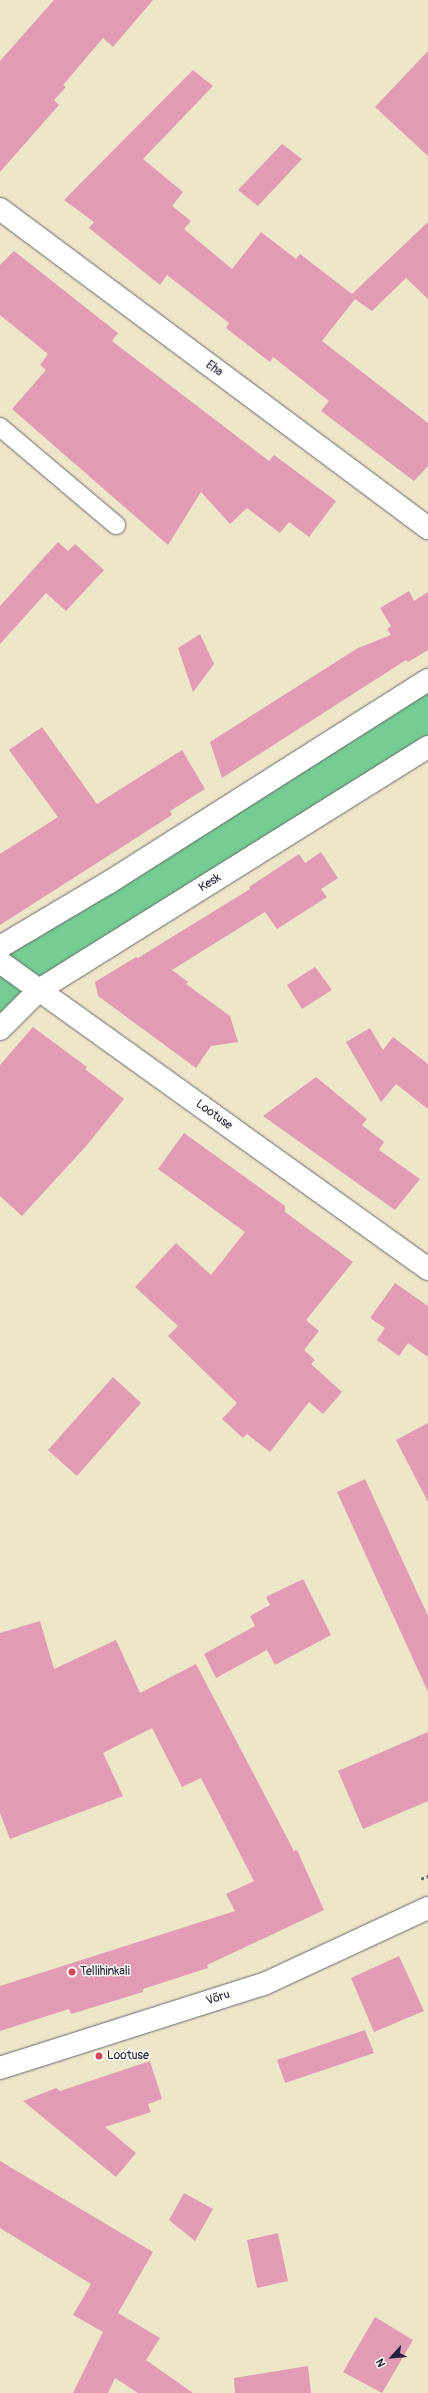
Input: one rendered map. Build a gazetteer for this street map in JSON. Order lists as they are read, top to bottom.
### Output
{
  "streets": {
    "street": [
      "Eha",
      "Kesk",
      "Lootuse",
      "Võru"
    ]
  },
  "crossings": [
    ["Kesk", "Lootuse"]
  ],
  "places": ["Tellihinkali", "Lootuse"],
  "north": "bottom left"
}
